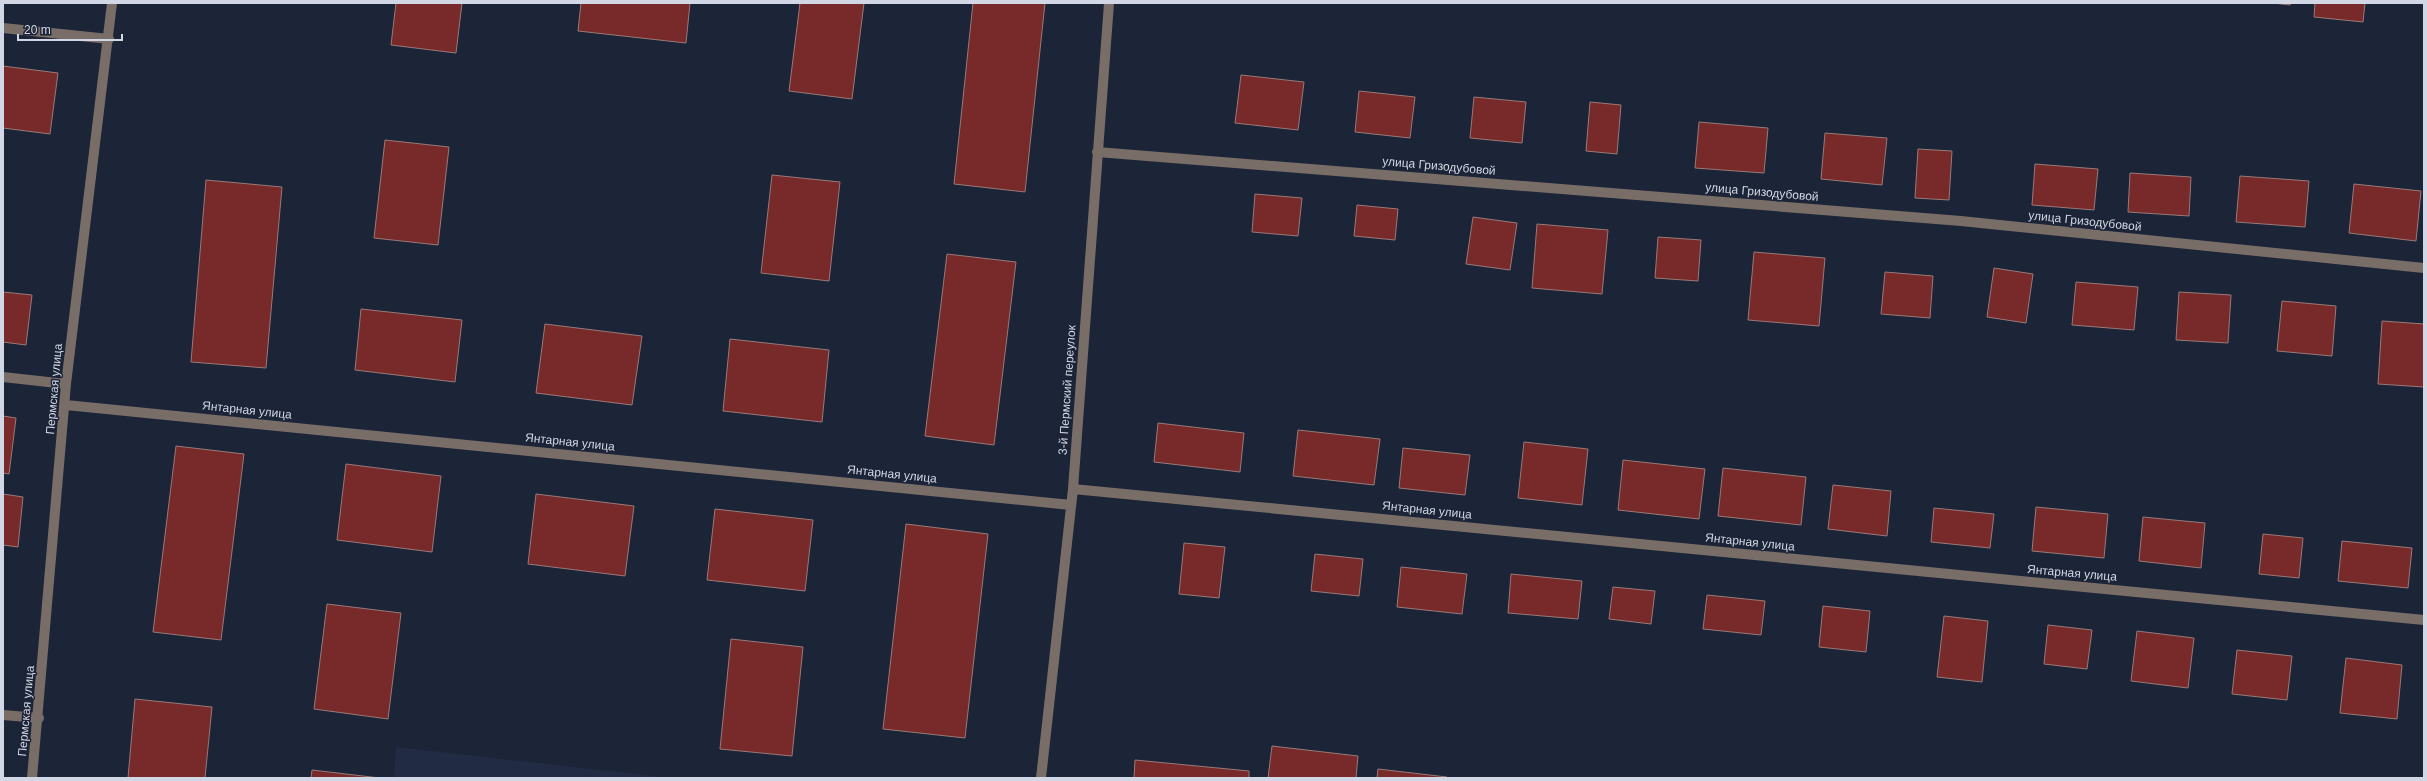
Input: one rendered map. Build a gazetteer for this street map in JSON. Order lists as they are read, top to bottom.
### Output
{
  "streets": {
    "street": [
      "улица Гризодубовой",
      "Пермская улица",
      "3-й Пермский переулок",
      "Янтарная улица"
    ]
  },
  "crossings": [
    ["улица Гризодубовой", "3-й Пермский переулок"],
    ["Пермская улица", "Янтарная улица"],
    ["3-й Пермский переулок", "Янтарная улица"]
  ],
  "scale_bar": "20 m"
}
